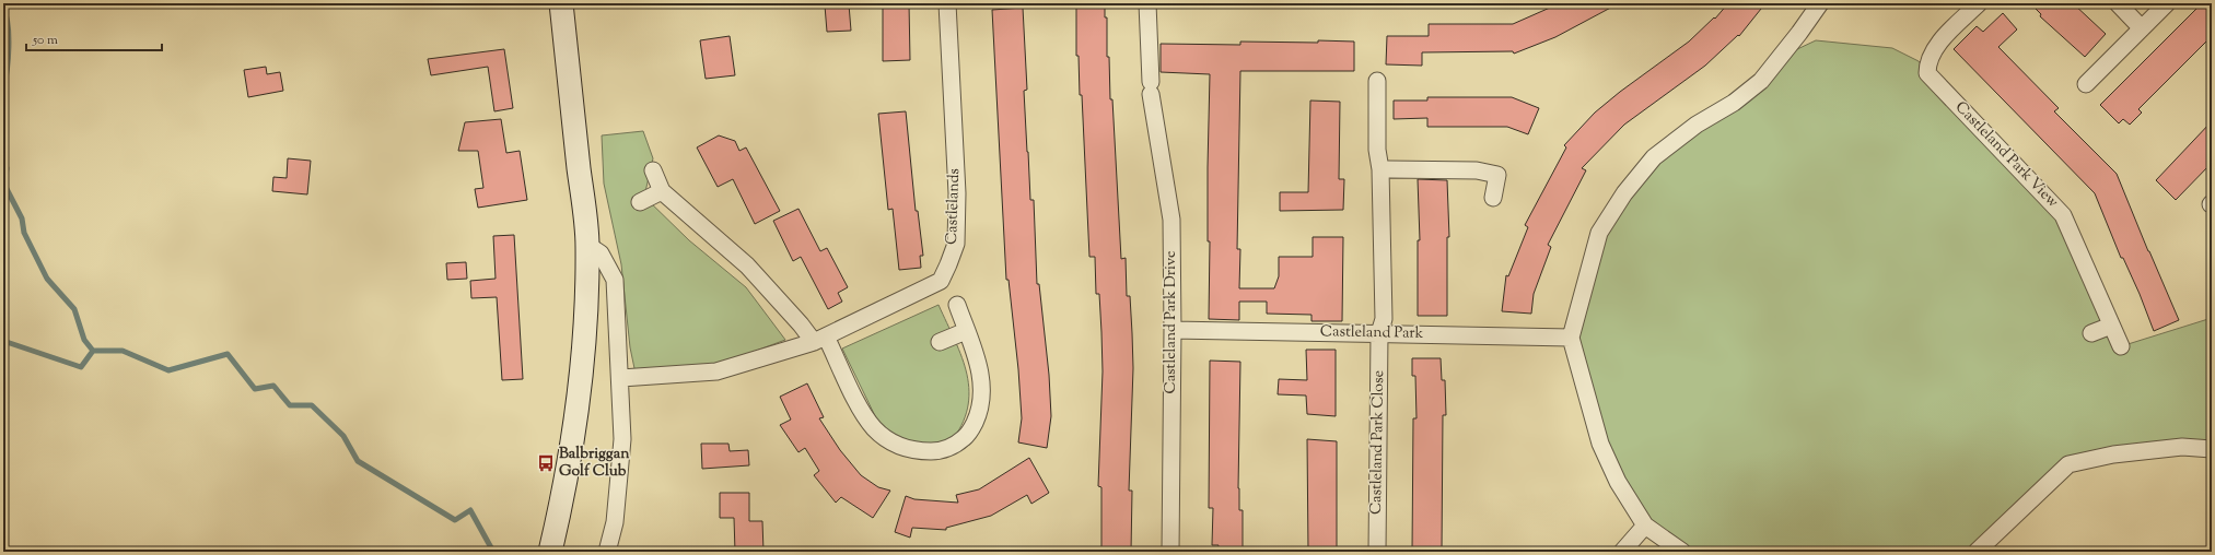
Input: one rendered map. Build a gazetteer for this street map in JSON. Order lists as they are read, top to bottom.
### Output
{
  "streets": {
    "street": [
      "Castleland Park View",
      "Castlelands",
      "Castleland Park Drive",
      "Castleland Park",
      "Castleland Park Close"
    ]
  },
  "crossings": [
    ["Castleland Park Drive", "Castleland Park"],
    ["Castleland Park", "Castleland Park Close"]
  ],
  "places": {
    "bus stop": ["Balbriggan Golf Club"]
  },
  "scale_bar": "50 m"
}
